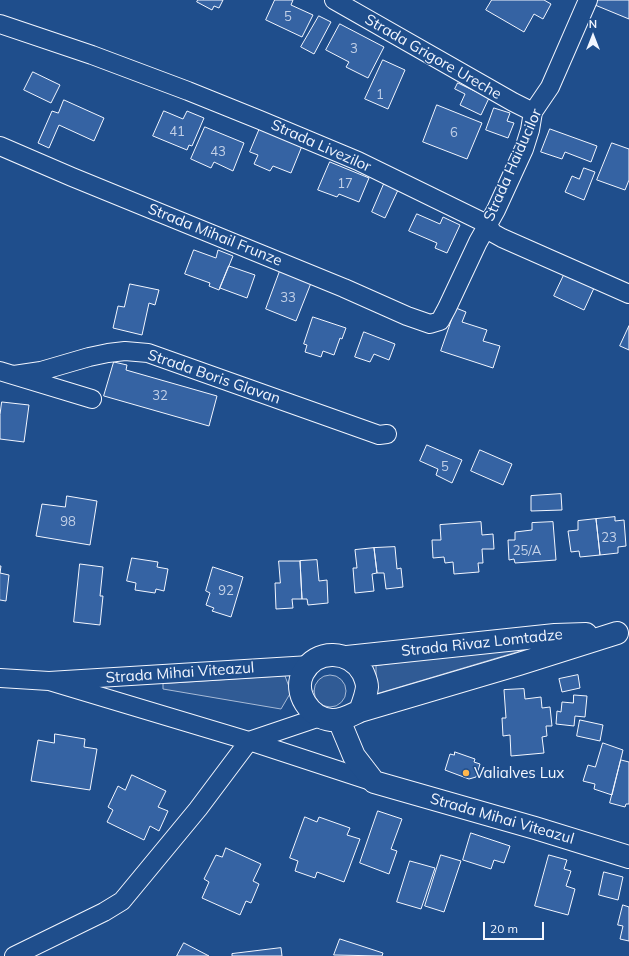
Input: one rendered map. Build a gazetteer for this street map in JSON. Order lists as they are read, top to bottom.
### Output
{
  "streets": {
    "street": [
      "Strada Grigore Ureche",
      "Strada Livezilor",
      "Strada Haiducilor",
      "Strada Mihail Frunze",
      "Strada Boris Glavan",
      "Strada Rivaz Lomtadze",
      "Strada Mihai Viteazul"
    ]
  },
  "crossings": [
    ["Strada Grigore Ureche", "Strada Haiducilor"],
    ["Strada Livezilor", "Strada Haiducilor"],
    ["Strada Haiducilor", "Strada Mihail Frunze"],
    ["Strada Rivaz Lomtadze", "Strada Mihai Viteazul"]
  ],
  "places": ["Valialves Lux"],
  "house_numbers": [
    "5",
    "3",
    "1",
    "41",
    "6",
    "43",
    "17",
    "33",
    "32",
    "5",
    "98",
    "23",
    "25/A",
    "92"
  ],
  "scale_bar": "20 m",
  "north": "top"
}
